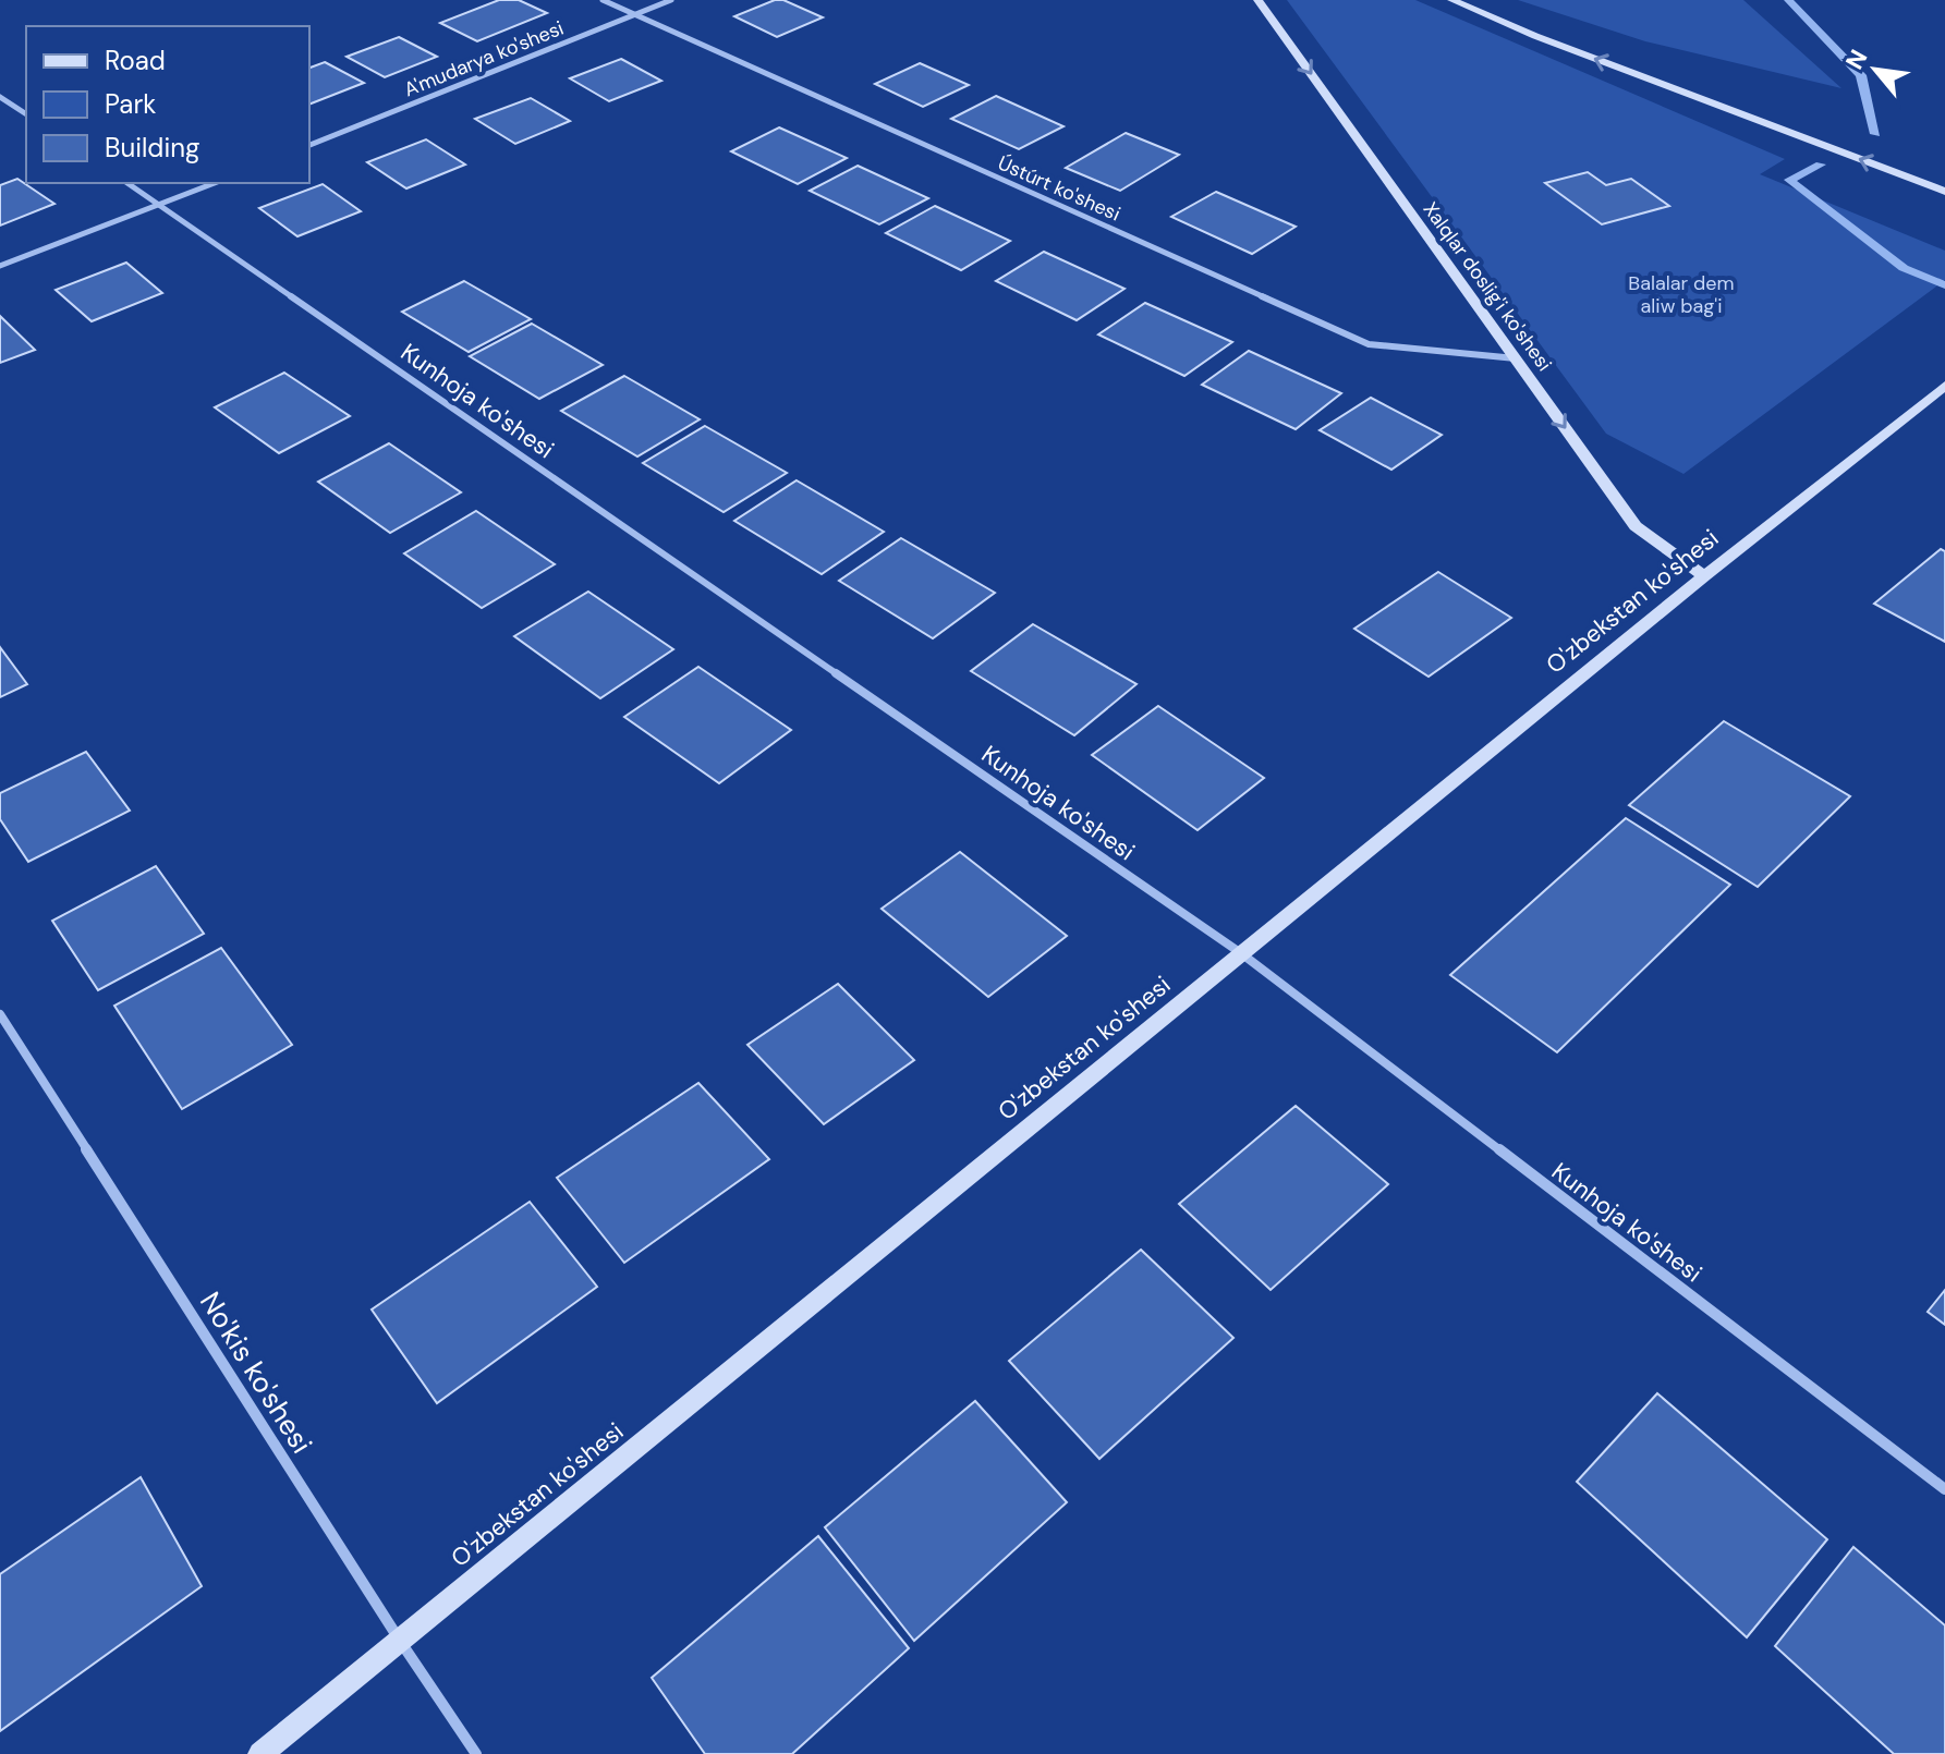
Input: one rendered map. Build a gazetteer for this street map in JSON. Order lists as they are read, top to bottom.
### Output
{
  "streets": {
    "main road": ["Xalqlar doslig'i ko'shesi", "O'zbekstan ko'shesi"],
    "street": [
      "A'mudarya ko'shesi",
      "Ústúrt ko'shesi",
      "Kunhoja ko'shesi",
      "No'kis ko'shesi"
    ]
  },
  "crossings": [
    ["A'mudarya ko'shesi", "Ústúrt ko'shesi"],
    ["Ústúrt ko'shesi", "Xalqlar doslig'i ko'shesi"],
    ["Xalqlar doslig'i ko'shesi", "O'zbekstan ko'shesi"],
    ["Kunhoja ko'shesi", "O'zbekstan ko'shesi"],
    ["O'zbekstan ko'shesi", "No'kis ko'shesi"]
  ],
  "one_way": ["Xalqlar doslig'i ko'shesi"],
  "parks": ["Balalar dem aliw bag'i"],
  "legend": ["Road", "Park", "Building"],
  "north": "top left"
}
